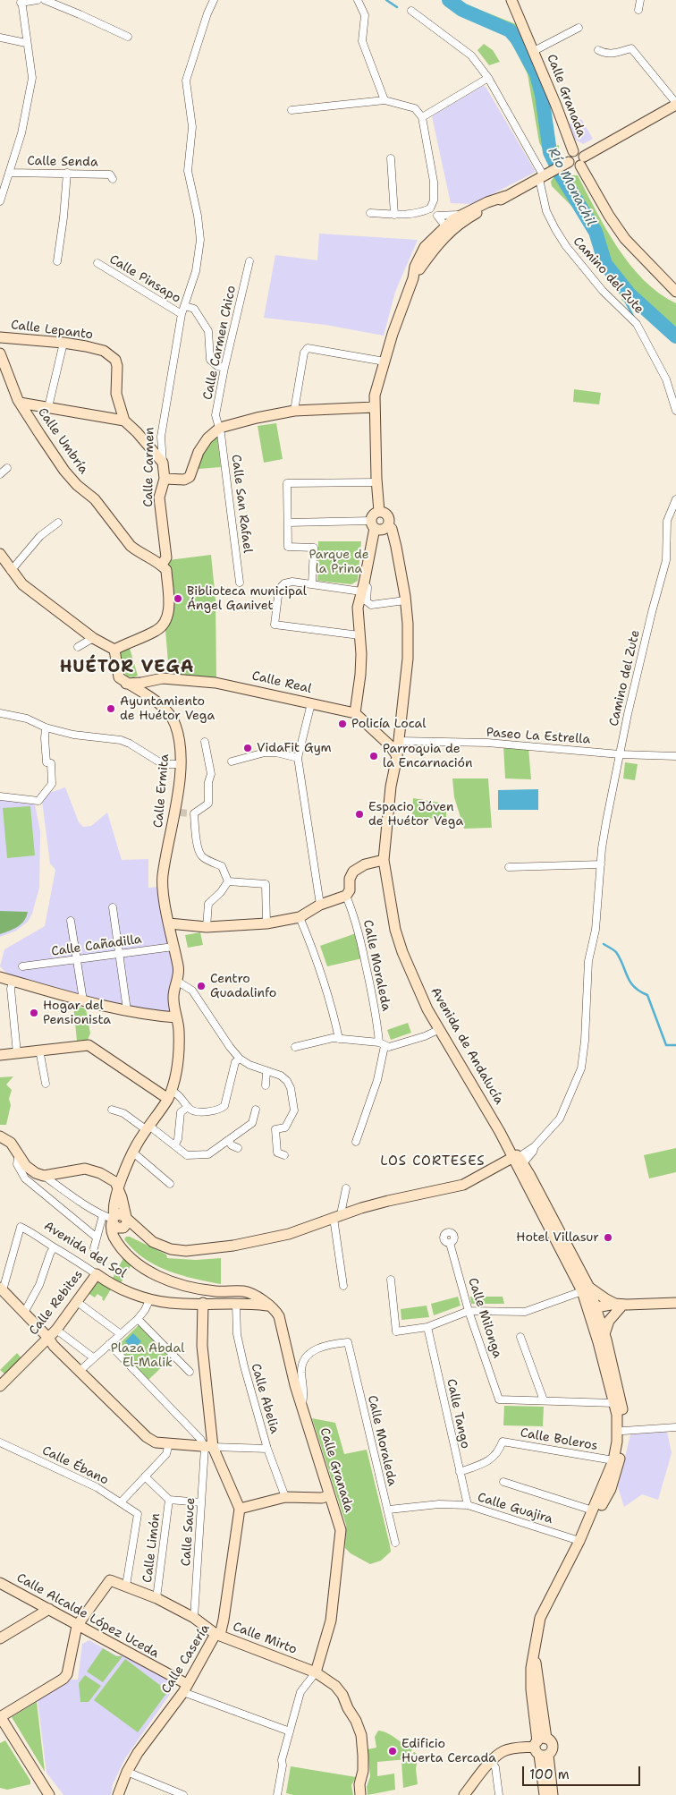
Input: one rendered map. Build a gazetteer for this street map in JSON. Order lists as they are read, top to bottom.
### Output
{
  "streets": {
    "street": [
      "Calle Granada",
      "Calle Senda",
      "Camino del Zute",
      "Calle Pinsapo",
      "Calle Lepanto",
      "Calle Carmen Chico",
      "Calle Umbría",
      "Calle Carmen",
      "Calle San Rafael",
      "Calle Real",
      "Paseo La Estrella",
      "Calle Ermita",
      "Calle Cañadilla",
      "Calle Moraleda",
      "Avenida de Andalucía",
      "Avenida del Sol",
      "Calle Rebites",
      "Calle Milonga",
      "Calle Abelia",
      "Calle Tango",
      "Calle Boleros",
      "Calle Ébano",
      "Calle Guajira",
      "Calle Sauce",
      "Calle Limón",
      "Calle Alcalde López Uceda",
      "Calle Mirto",
      "Calle Casería"
    ]
  },
  "crossings": [
    ["Calle Granada", "Calle Ermita"],
    ["Calle Granada", "Calle Cañadilla"],
    ["Calle Granada", "Calle Moraleda"],
    ["Calle Granada", "Avenida del Sol"],
    ["Calle Granada", "Calle Mirto"],
    ["Camino del Zute", "Paseo La Estrella"],
    ["Camino del Zute", "Avenida de Andalucía"],
    ["Calle Pinsapo", "Calle Carmen"],
    ["Calle Carmen Chico", "Calle San Rafael"],
    ["Calle Umbría", "Calle Carmen"],
    ["Calle Carmen", "Calle Real"],
    ["Calle Real", "Calle Ermita"],
    ["Paseo La Estrella", "Avenida de Andalucía"],
    ["Calle Moraleda", "Calle Guajira"],
    ["Avenida de Andalucía", "Calle Boleros"],
    ["Avenida de Andalucía", "Calle Guajira"],
    ["Avenida del Sol", "Calle Rebites"],
    ["Avenida del Sol", "Calle Abelia"],
    ["Calle Tango", "Calle Boleros"],
    ["Calle Tango", "Calle Guajira"],
    ["Calle Ébano", "Calle Mirto"],
    ["Calle Sauce", "Calle Limón"],
    ["Calle Sauce", "Calle Mirto"],
    ["Calle Limón", "Calle Mirto"],
    ["Calle Alcalde López Uceda", "Calle Mirto"],
    ["Calle Alcalde López Uceda", "Calle Casería"],
    ["Calle Mirto", "Calle Casería"]
  ],
  "districts": ["HUÉTOR VEGA", "LOS CORTESES"],
  "water": ["Río Monachil"],
  "parks": ["Parque de la Prina", "Plaza Abdal El-Malik"],
  "places": [
    "Biblioteca municipal Ángel Ganivet",
    "Ayuntamiento de Huétor Vega",
    "Policía Local",
    "VidaFit Gym",
    "Parroquia de la Encarnación",
    "Espacio Jóven de Huétor Vega",
    "Centro Guadalinfo",
    "Hogar del Pensionista",
    "Hotel Villasur",
    "Edificio Huerta Cercada"
  ],
  "scale_bar": "100 m"
}
